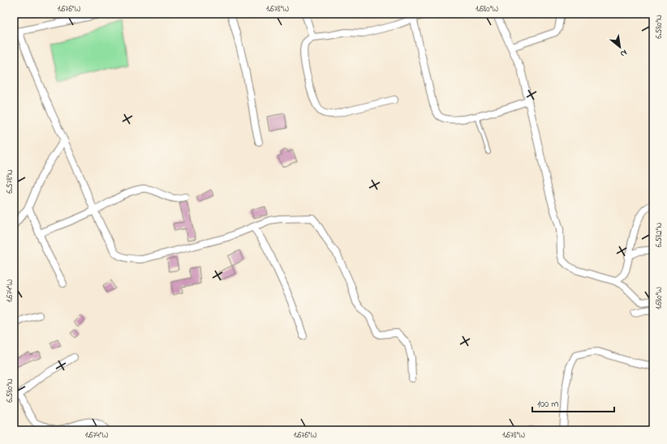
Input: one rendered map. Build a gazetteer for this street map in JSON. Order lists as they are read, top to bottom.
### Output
{
  "scale_bar": "100 m",
  "north": "bottom right",
  "coordinates": [
    "1.676°W",
    "1.678°W",
    "1.680°W",
    "6.580°N",
    "6.578°N",
    "6.582°N",
    "1.674°W"
  ]
}
